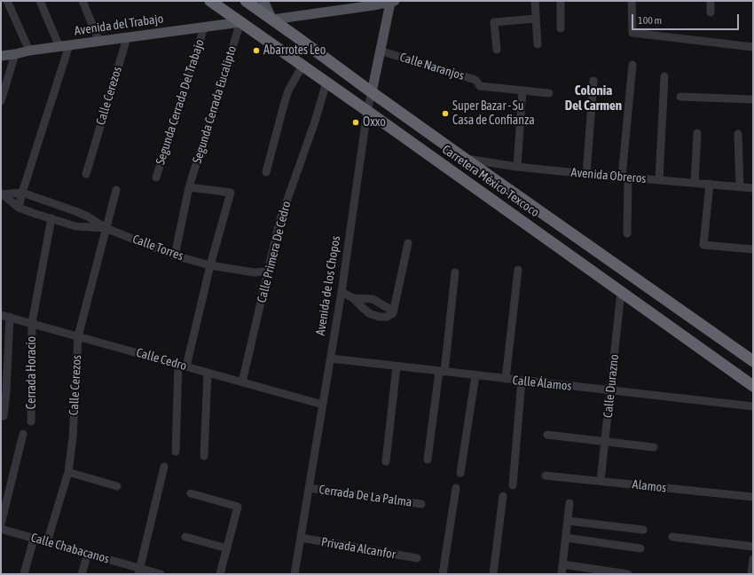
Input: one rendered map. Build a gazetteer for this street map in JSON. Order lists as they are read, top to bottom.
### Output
{
  "streets": {
    "highway": ["Carretera México-Texcoco"],
    "main road": ["Avenida del Trabajo", "Avenida de los Chopos"],
    "street": [
      "Calle Naranjos",
      "Calle Cerezos",
      "Segunda Cerrada Del Trabajo",
      "Segunda Cerrada Eucalipto",
      "Avenida Obreros",
      "Calle Torres",
      "Calle Primera De Cedro",
      "Calle Cedro",
      "Cerrada Horacio",
      "Calle Álamos",
      "Calle Durazno",
      "Alamos",
      "Cerrada De La Palma",
      "Calle Chabacanos",
      "Privada Alcanfor"
    ]
  },
  "crossings": [
    ["Avenida del Trabajo", "Calle Cerezos"],
    ["Avenida del Trabajo", "Segunda Cerrada Del Trabajo"],
    ["Avenida del Trabajo", "Segunda Cerrada Eucalipto"],
    ["Avenida del Trabajo", "Carretera México-Texcoco"],
    ["Calle Naranjos", "Avenida de los Chopos"],
    ["Calle Cerezos", "Calle Torres"],
    ["Calle Cerezos", "Calle Cedro"],
    ["Calle Cerezos", "Calle Chabacanos"],
    ["Segunda Cerrada Eucalipto", "Carretera México-Texcoco"],
    ["Segunda Cerrada Eucalipto", "Calle Torres"],
    ["Avenida Obreros", "Carretera México-Texcoco"],
    ["Carretera México-Texcoco", "Calle Primera De Cedro"],
    ["Carretera México-Texcoco", "Avenida de los Chopos"],
    ["Carretera México-Texcoco", "Calle Durazno"],
    ["Calle Torres", "Calle Primera De Cedro"],
    ["Calle Torres", "Cerrada Horacio"],
    ["Calle Primera De Cedro", "Calle Cedro"],
    ["Avenida de los Chopos", "Calle Cedro"],
    ["Avenida de los Chopos", "Calle Álamos"],
    ["Avenida de los Chopos", "Cerrada De La Palma"],
    ["Avenida de los Chopos", "Privada Alcanfor"],
    ["Calle Cedro", "Cerrada Horacio"],
    ["Calle Álamos", "Calle Durazno"],
    ["Calle Durazno", "Alamos"]
  ],
  "districts": ["Colonia Del Carmen"],
  "places": ["Abarrotes Leo", "Super Bazar - Su Casa de Confianza", "Oxxo"],
  "scale_bar": "100 m"
}
